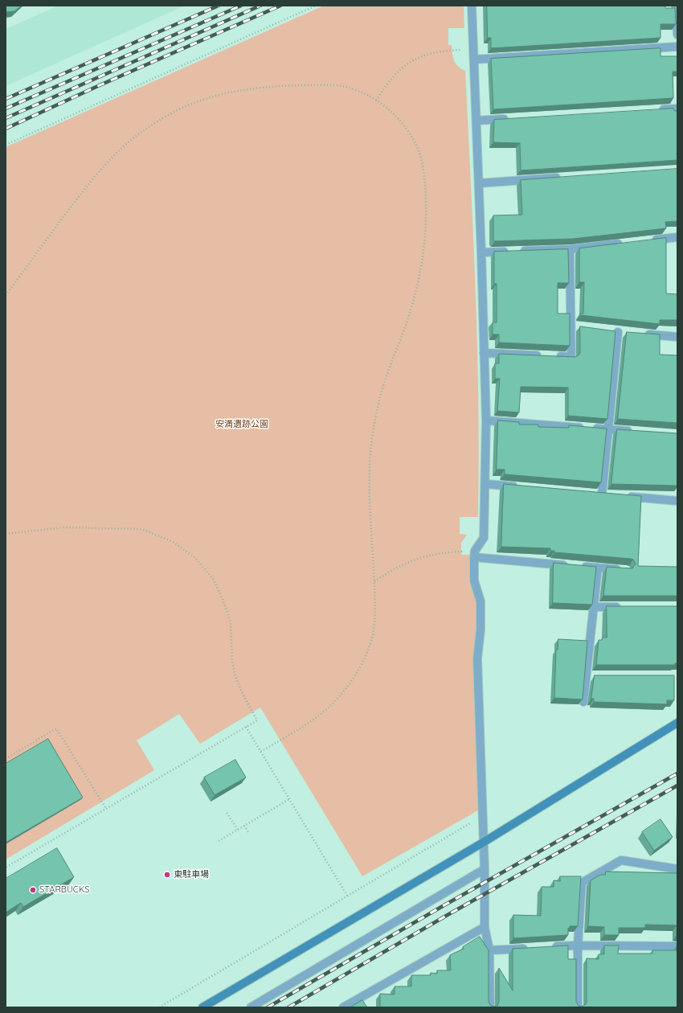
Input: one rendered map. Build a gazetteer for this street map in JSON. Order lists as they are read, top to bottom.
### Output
{
  "parks": ["安満遺跡公園"],
  "places": ["東駐車場", "STARBUCKS"]
}
